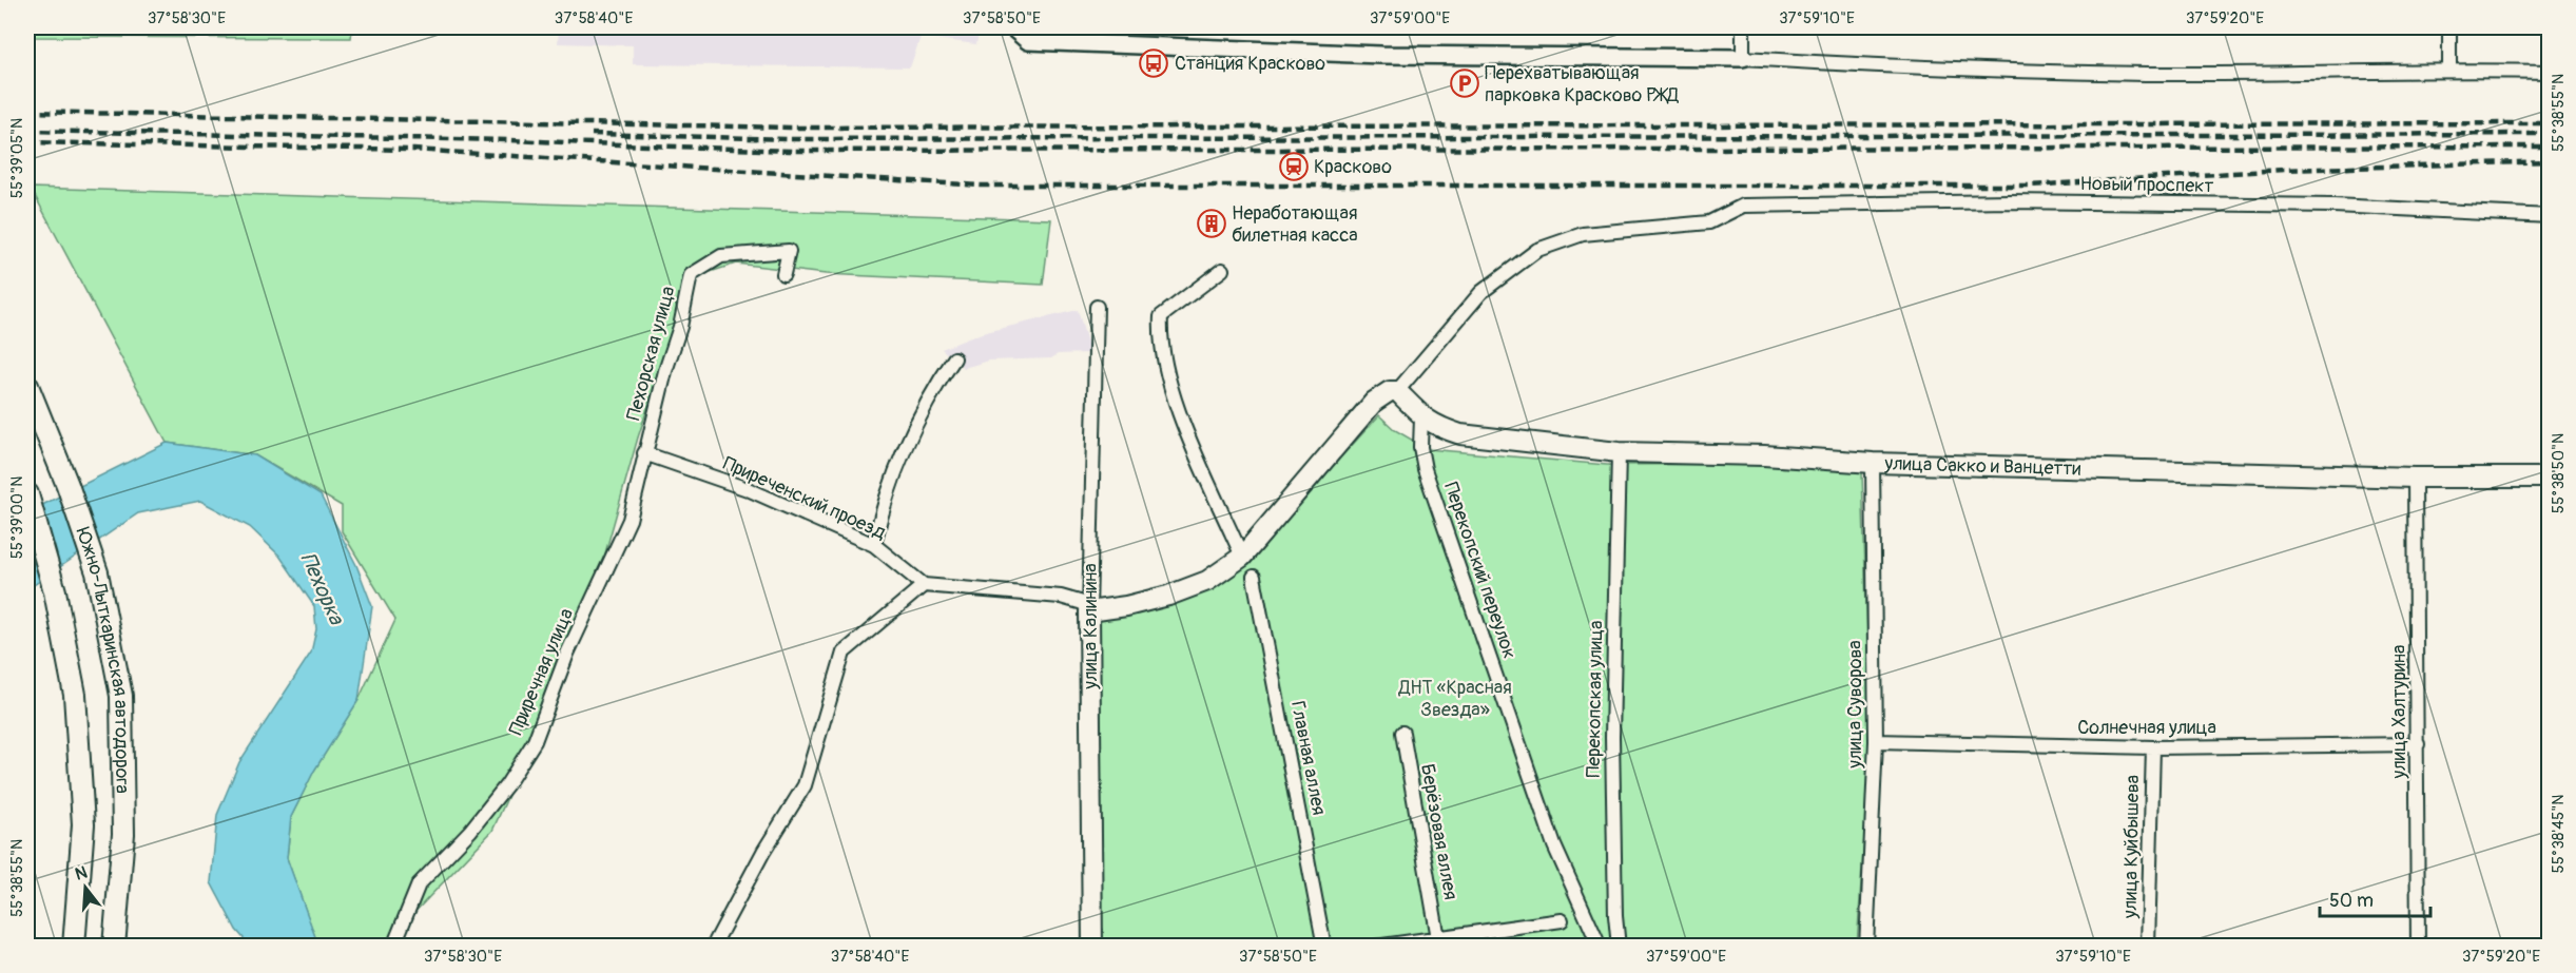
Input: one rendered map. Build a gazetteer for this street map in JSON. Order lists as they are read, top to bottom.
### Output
{
  "streets": {
    "main road": ["улица Сакко и Ванцетти", "улица Калинина", "Южно-Лыткаринская автодорога"],
    "street": [
      "Новый проспект",
      "Пехорская улица",
      "Приреченский проезд",
      "Перекопский переулок",
      "Приречная улица",
      "Перекопская улица",
      "улица Суворова",
      "улица Халтурина",
      "Солнечная улица",
      "Главная аллея",
      "Берёзовая аллея",
      "улица Куйбышева"
    ]
  },
  "crossings": [
    ["Пехорская улица", "Приреченский проезд"],
    ["Пехорская улица", "Приречная улица"],
    ["улица Сакко и Ванцетти", "Перекопский переулок"],
    ["улица Сакко и Ванцетти", "Перекопская улица"],
    ["улица Сакко и Ванцетти", "улица Суворова"],
    ["улица Сакко и Ванцетти", "улица Халтурина"],
    ["Приреченский проезд", "Приречная улица"],
    ["улица Суворова", "Солнечная улица"],
    ["улица Халтурина", "Солнечная улица"],
    ["Солнечная улица", "улица Куйбышева"]
  ],
  "water": ["Пехорка"],
  "parks": ["ДНТ «Красная Звезда»"],
  "places": {
    "bus stop": ["Станция Красково"],
    "parking": ["Перехватывающая парковка Красково РЖД"],
    "station": ["Красково"],
    "building": ["Неработающая билетная касса"]
  },
  "scale_bar": "50 m",
  "north": "top",
  "coordinates": [
    "37°58'30\"E",
    "37°58'40\"E",
    "37°58'50\"E",
    "37°59'00\"E",
    "37°59'10\"E",
    "37°59'20\"E",
    "55°38'55\"N",
    "55°39'05\"N",
    "55°38'50\"N",
    "55°39'00\"N",
    "55°38'45\"N"
  ]
}
